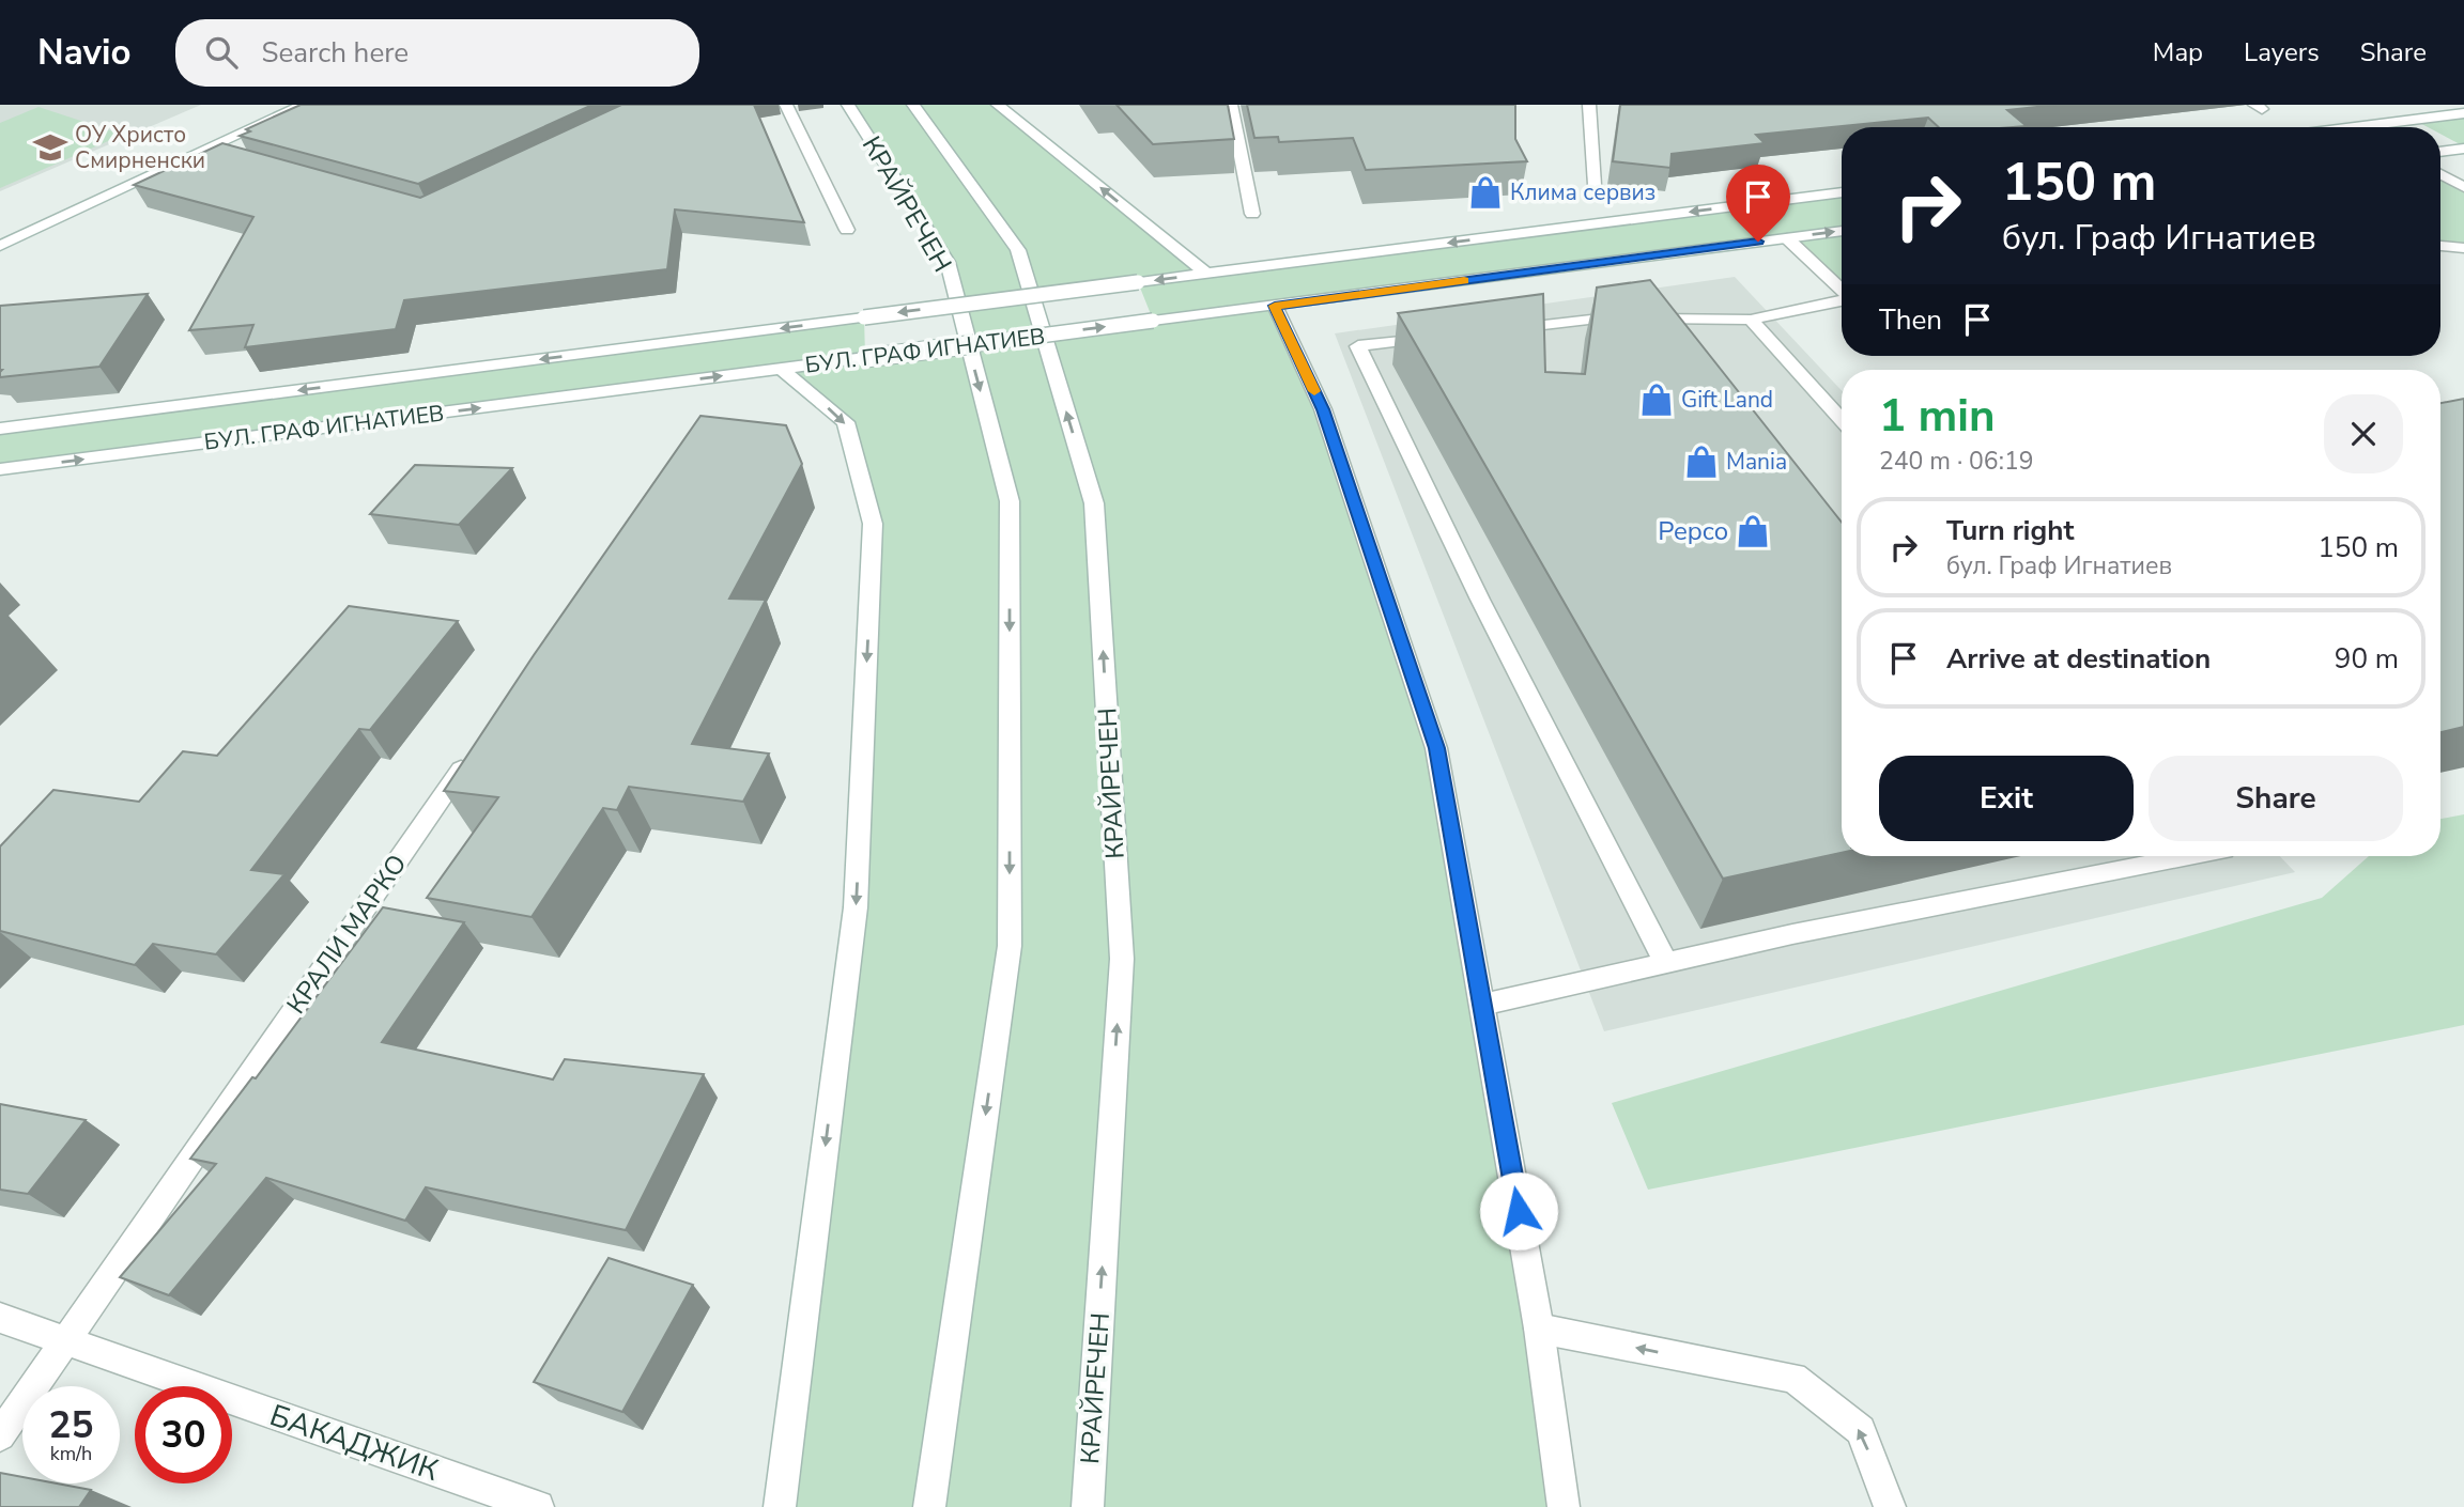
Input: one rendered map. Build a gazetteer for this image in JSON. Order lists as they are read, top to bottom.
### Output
{
  "streets": {
    "street": [
      "КРАЙРЕЧЕН",
      "БУЛ. ГРАФ ИГНАТИЕВ",
      "КРАЛИ МАРКО",
      "БАКАДЖИК"
    ]
  },
  "crossings": [
    ["КРАЛИ МАРКО", "БАКАДЖИК"]
  ],
  "places": {
    "school or university": ["ОУ Христо Смирненски"],
    "shop": [
      "Клима сервиз",
      "Gift Land",
      "Mania",
      "Pepco"
    ]
  },
  "page": {
    "header": "Navio",
    "search": "Search here",
    "nav": ["Map", "Layers", "Share"],
    "turn": ["150 m", "бул. Граф Игнатиев"],
    "then": "Then",
    "heading": ["1 min", "240 m · 06:19"],
    "list": [
      {
        "name": "Turn right",
        "note": "бул. Граф Игнатиев",
        "value": "150 m"
      },
      {
        "name": "Arrive at destination",
        "value": "90 m"
      }
    ],
    "buttons": ["Exit", "Share"],
    "speed": "25 km/h",
    "limit": "30"
  }
}
